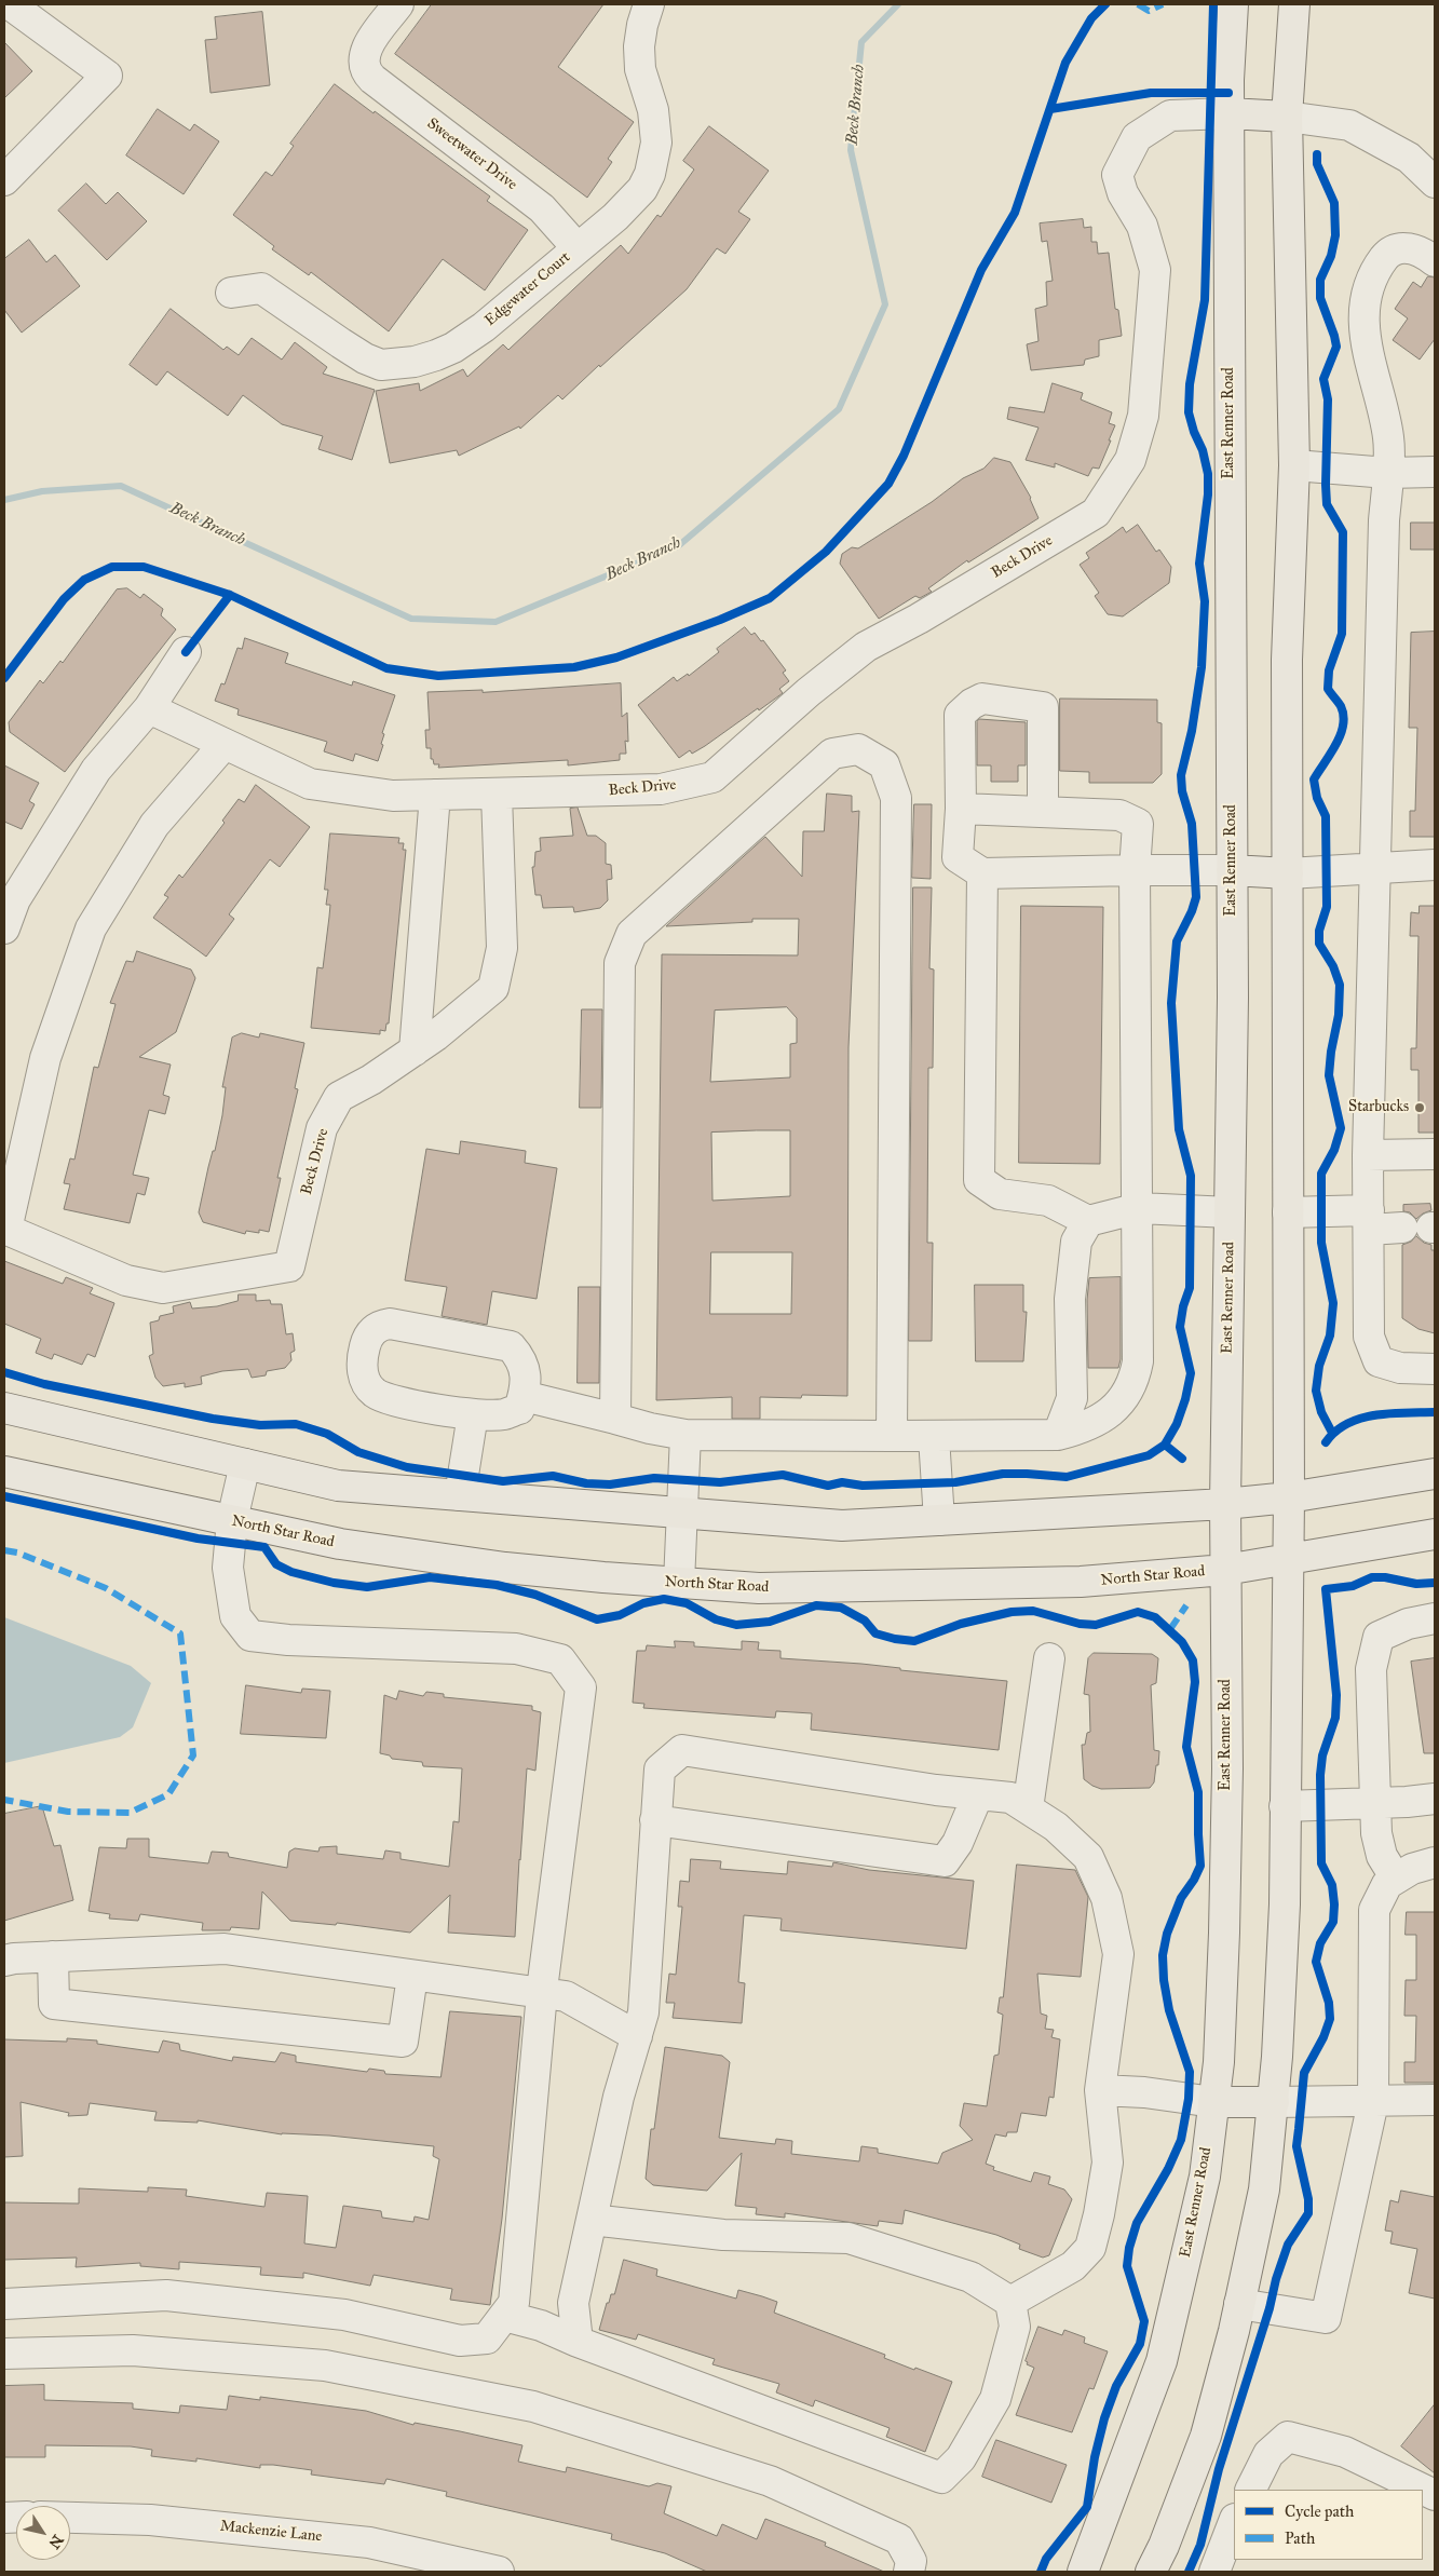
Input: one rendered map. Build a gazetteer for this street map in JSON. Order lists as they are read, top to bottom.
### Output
{
  "streets": {
    "main road": ["East Renner Road", "North Star Road"],
    "street": [
      "Sweetwater Drive",
      "Edgewater Court",
      "Beck Drive",
      "Mackenzie Lane"
    ]
  },
  "crossings": [
    ["Sweetwater Drive", "Edgewater Court"],
    ["East Renner Road", "Beck Drive"],
    ["East Renner Road", "North Star Road"]
  ],
  "water": ["Beck Branch"],
  "places": ["Starbucks"],
  "legend": ["Cycle path", "Path"],
  "north": "bottom right"
}
